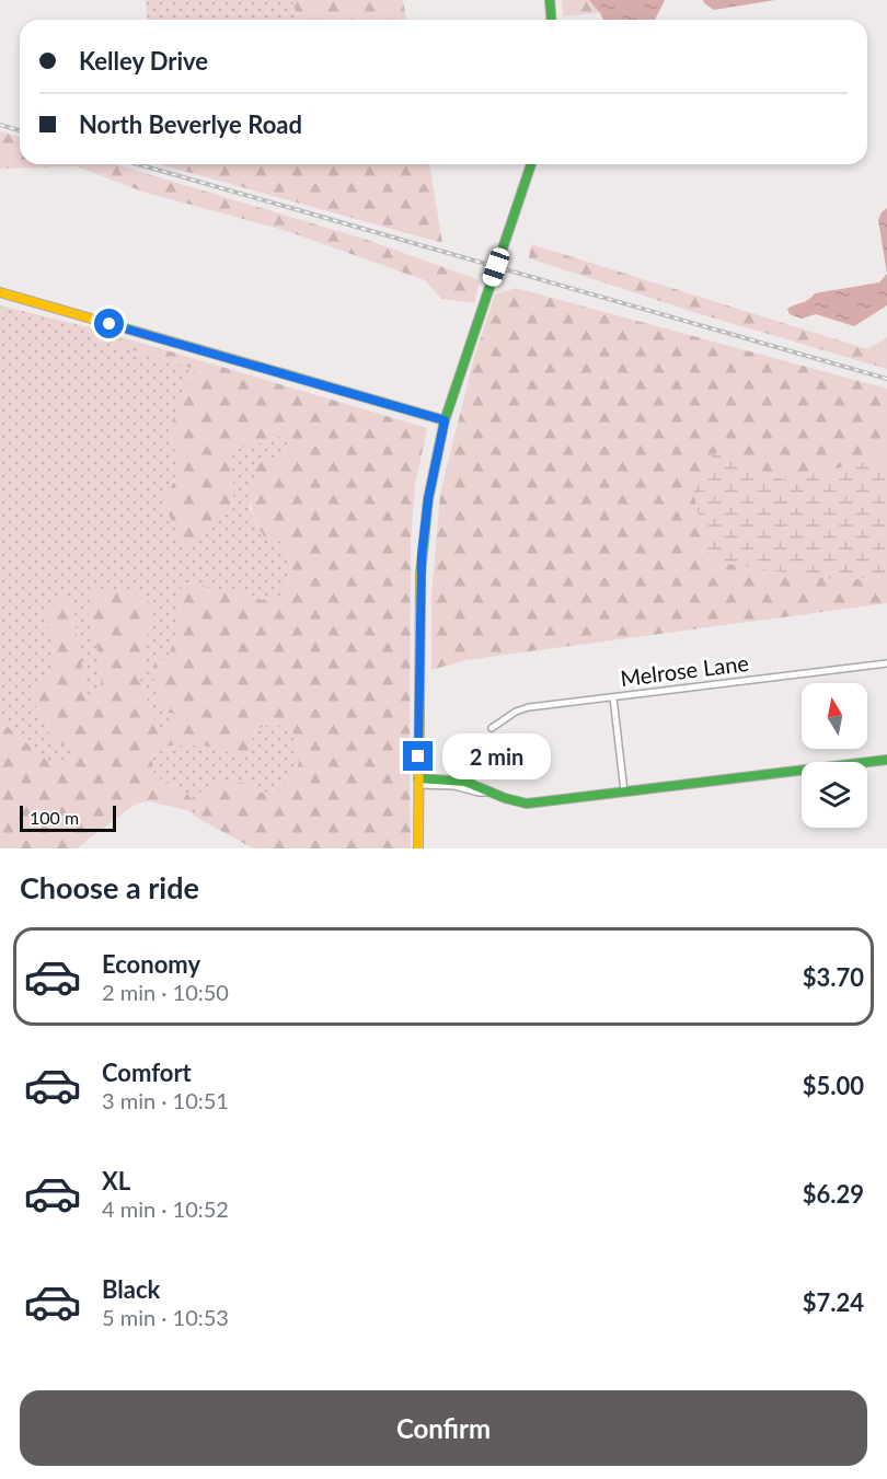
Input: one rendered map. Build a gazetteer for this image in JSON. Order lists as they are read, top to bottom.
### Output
{
  "streets": {
    "street": ["Melrose Lane"]
  },
  "scale_bar": "100 m",
  "north": "top",
  "page": {
    "banner": ["Kelley Drive", "North Beverlye Road"],
    "bubble": "2 min",
    "scale": "100 m",
    "heading": "Choose a ride",
    "list": [
      {
        "name": "Economy",
        "note": "2 min · 10:50",
        "value": "$3.70"
      },
      {
        "name": "Comfort",
        "note": "3 min · 10:51",
        "value": "$5.00"
      },
      {
        "name": "XL",
        "note": "4 min · 10:52",
        "value": "$6.29"
      },
      {
        "name": "Black",
        "note": "5 min · 10:53",
        "value": "$7.24"
      }
    ],
    "buttons": "Confirm"
  }
}
